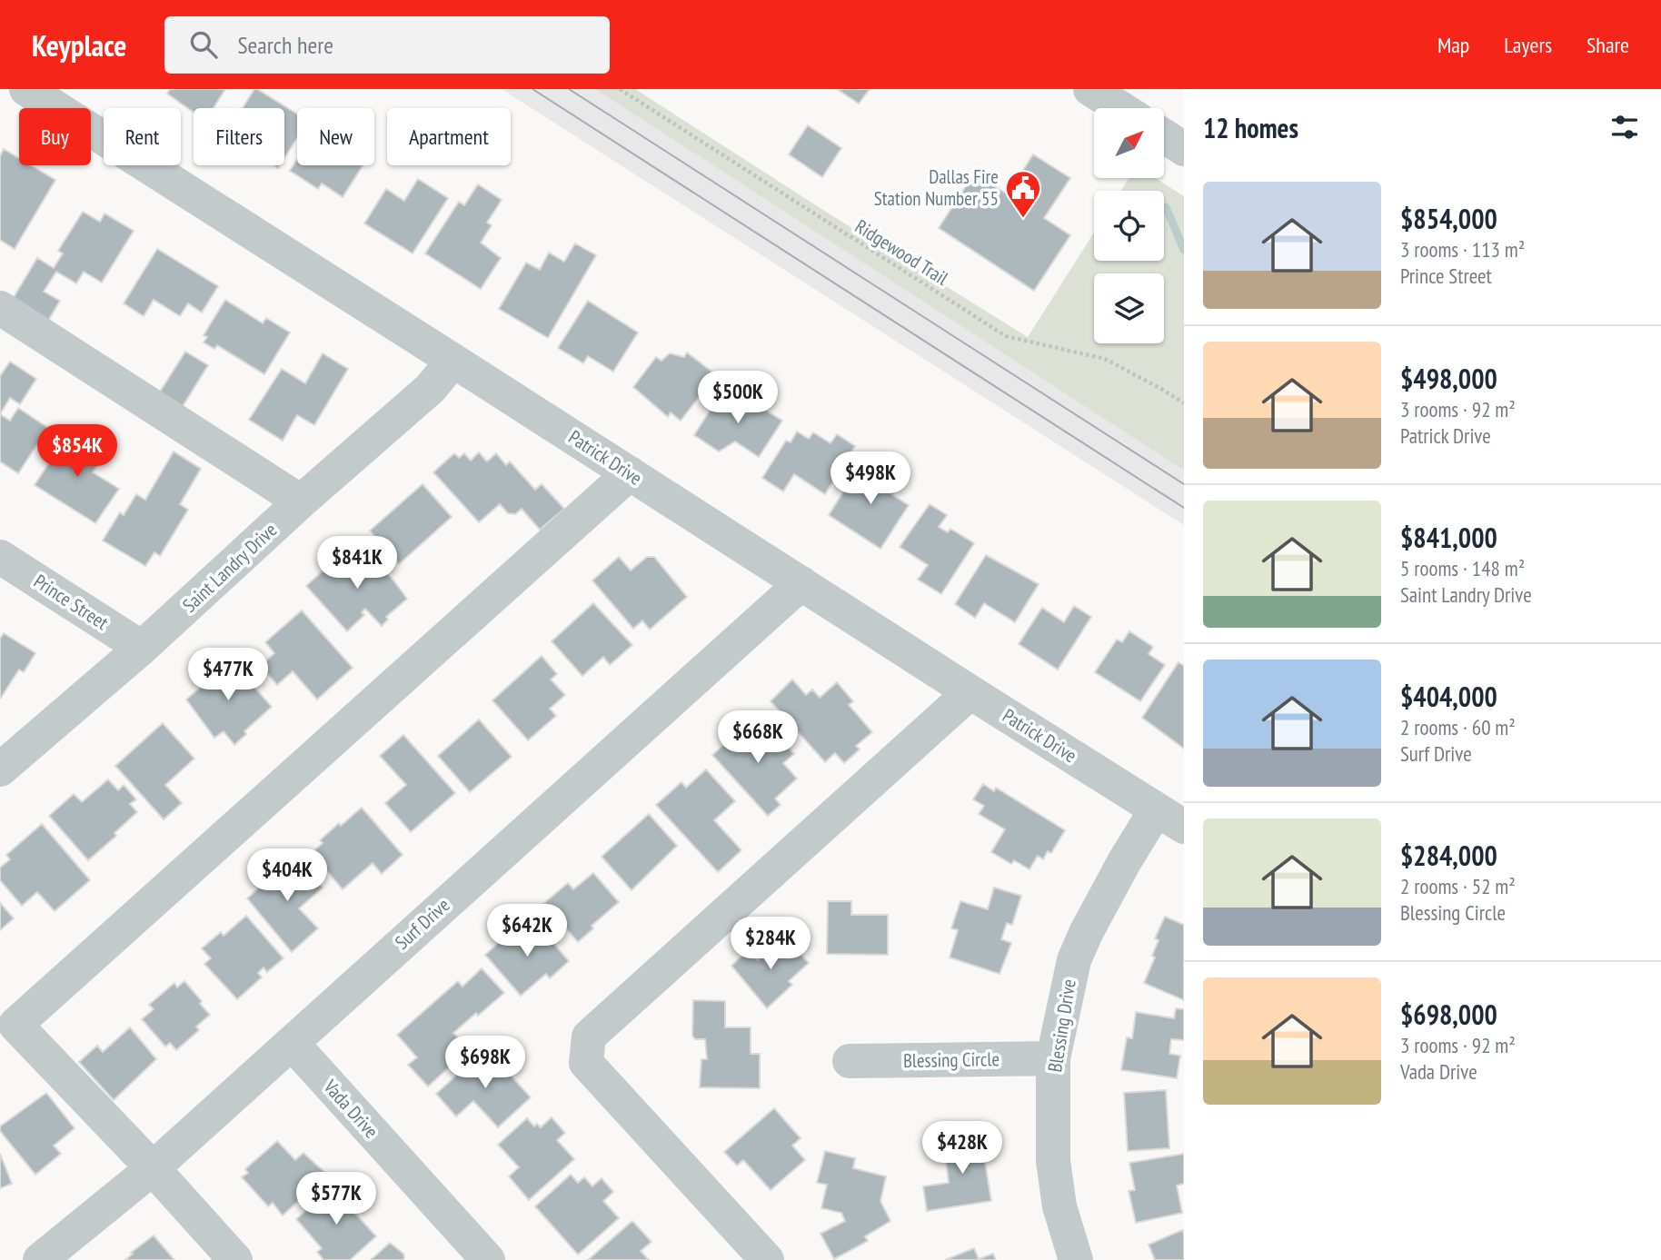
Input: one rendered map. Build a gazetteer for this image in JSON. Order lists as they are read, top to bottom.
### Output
{
  "streets": {
    "street": [
      "Patrick Drive",
      "Saint Landry Drive",
      "Prince Street",
      "Surf Drive",
      "Blessing Drive",
      "Blessing Circle",
      "Vada Drive"
    ],
    "path": ["Ridgewood Trail"]
  },
  "crossings": [
    ["Patrick Drive", "Saint Landry Drive"],
    ["Patrick Drive", "Surf Drive"],
    ["Patrick Drive", "Blessing Drive"],
    ["Saint Landry Drive", "Prince Street"],
    ["Surf Drive", "Vada Drive"],
    ["Blessing Drive", "Blessing Circle"]
  ],
  "places": {
    "public building": ["Dallas Fire Station Number 55"]
  },
  "north": "top right",
  "page": {
    "header": "Keyplace",
    "search": "Search here",
    "nav": ["Map", "Layers", "Share"],
    "heading": "12 homes",
    "chip": [
      "Buy",
      "Rent",
      "Filters",
      "New",
      "Apartment"
    ],
    "list": [
      {
        "name": "$854,000",
        "note": "3 rooms · 113 m² · Prince Street"
      },
      {
        "name": "$498,000",
        "note": "3 rooms · 92 m² · Patrick Drive"
      },
      {
        "name": "$841,000",
        "note": "5 rooms · 148 m² · Saint Landry Drive"
      },
      {
        "name": "$404,000",
        "note": "2 rooms · 60 m² · Surf Drive"
      },
      {
        "name": "$284,000",
        "note": "2 rooms · 52 m² · Blessing Circle"
      },
      {
        "name": "$698,000",
        "note": "3 rooms · 92 m² · Vada Drive"
      }
    ],
    "price": [
      "$500K",
      "$854K",
      "$498K",
      "$841K",
      "$477K",
      "$668K",
      "$404K",
      "$642K",
      "$284K",
      "$698K",
      "$428K",
      "$577K"
    ]
  }
}
